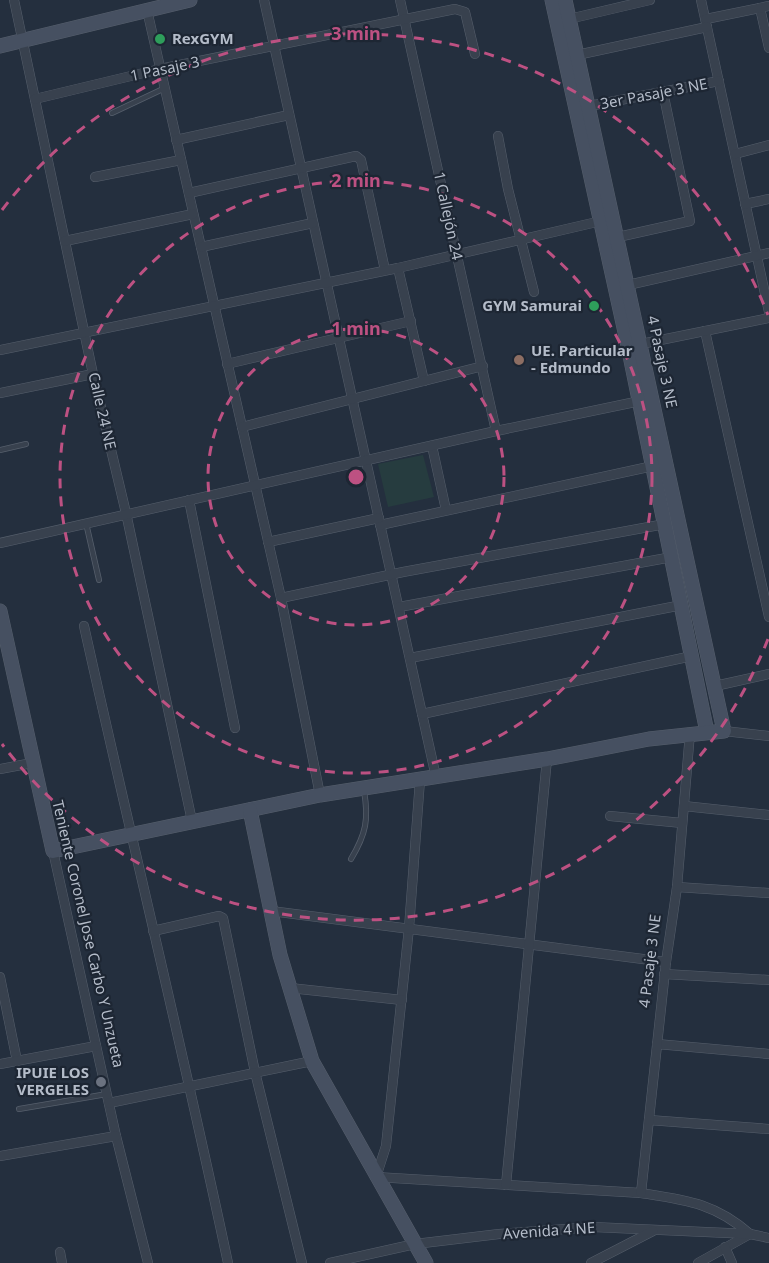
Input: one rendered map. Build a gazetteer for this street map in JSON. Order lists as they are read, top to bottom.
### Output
{
  "streets": {
    "street": [
      "1 Pasaje 3",
      "3er Pasaje 3 NE",
      "1 Callejón 24",
      "4 Pasaje 3 NE",
      "Calle 24 NE",
      "Teniente Coronel Jose Carbo Y Unzueta",
      "Avenida 4 NE"
    ]
  },
  "crossings": [
    ["1 Pasaje 3", "1 Callejón 24"],
    ["1 Pasaje 3", "Calle 24 NE"],
    ["3er Pasaje 3 NE", "4 Pasaje 3 NE"]
  ],
  "places": [
    "RexGYM",
    "GYM Samurai",
    "UE. Particular - Edmundo",
    "IPUIE LOS VERGELES"
  ],
  "rings": ["3 min", "2 min", "1 min"]
}
